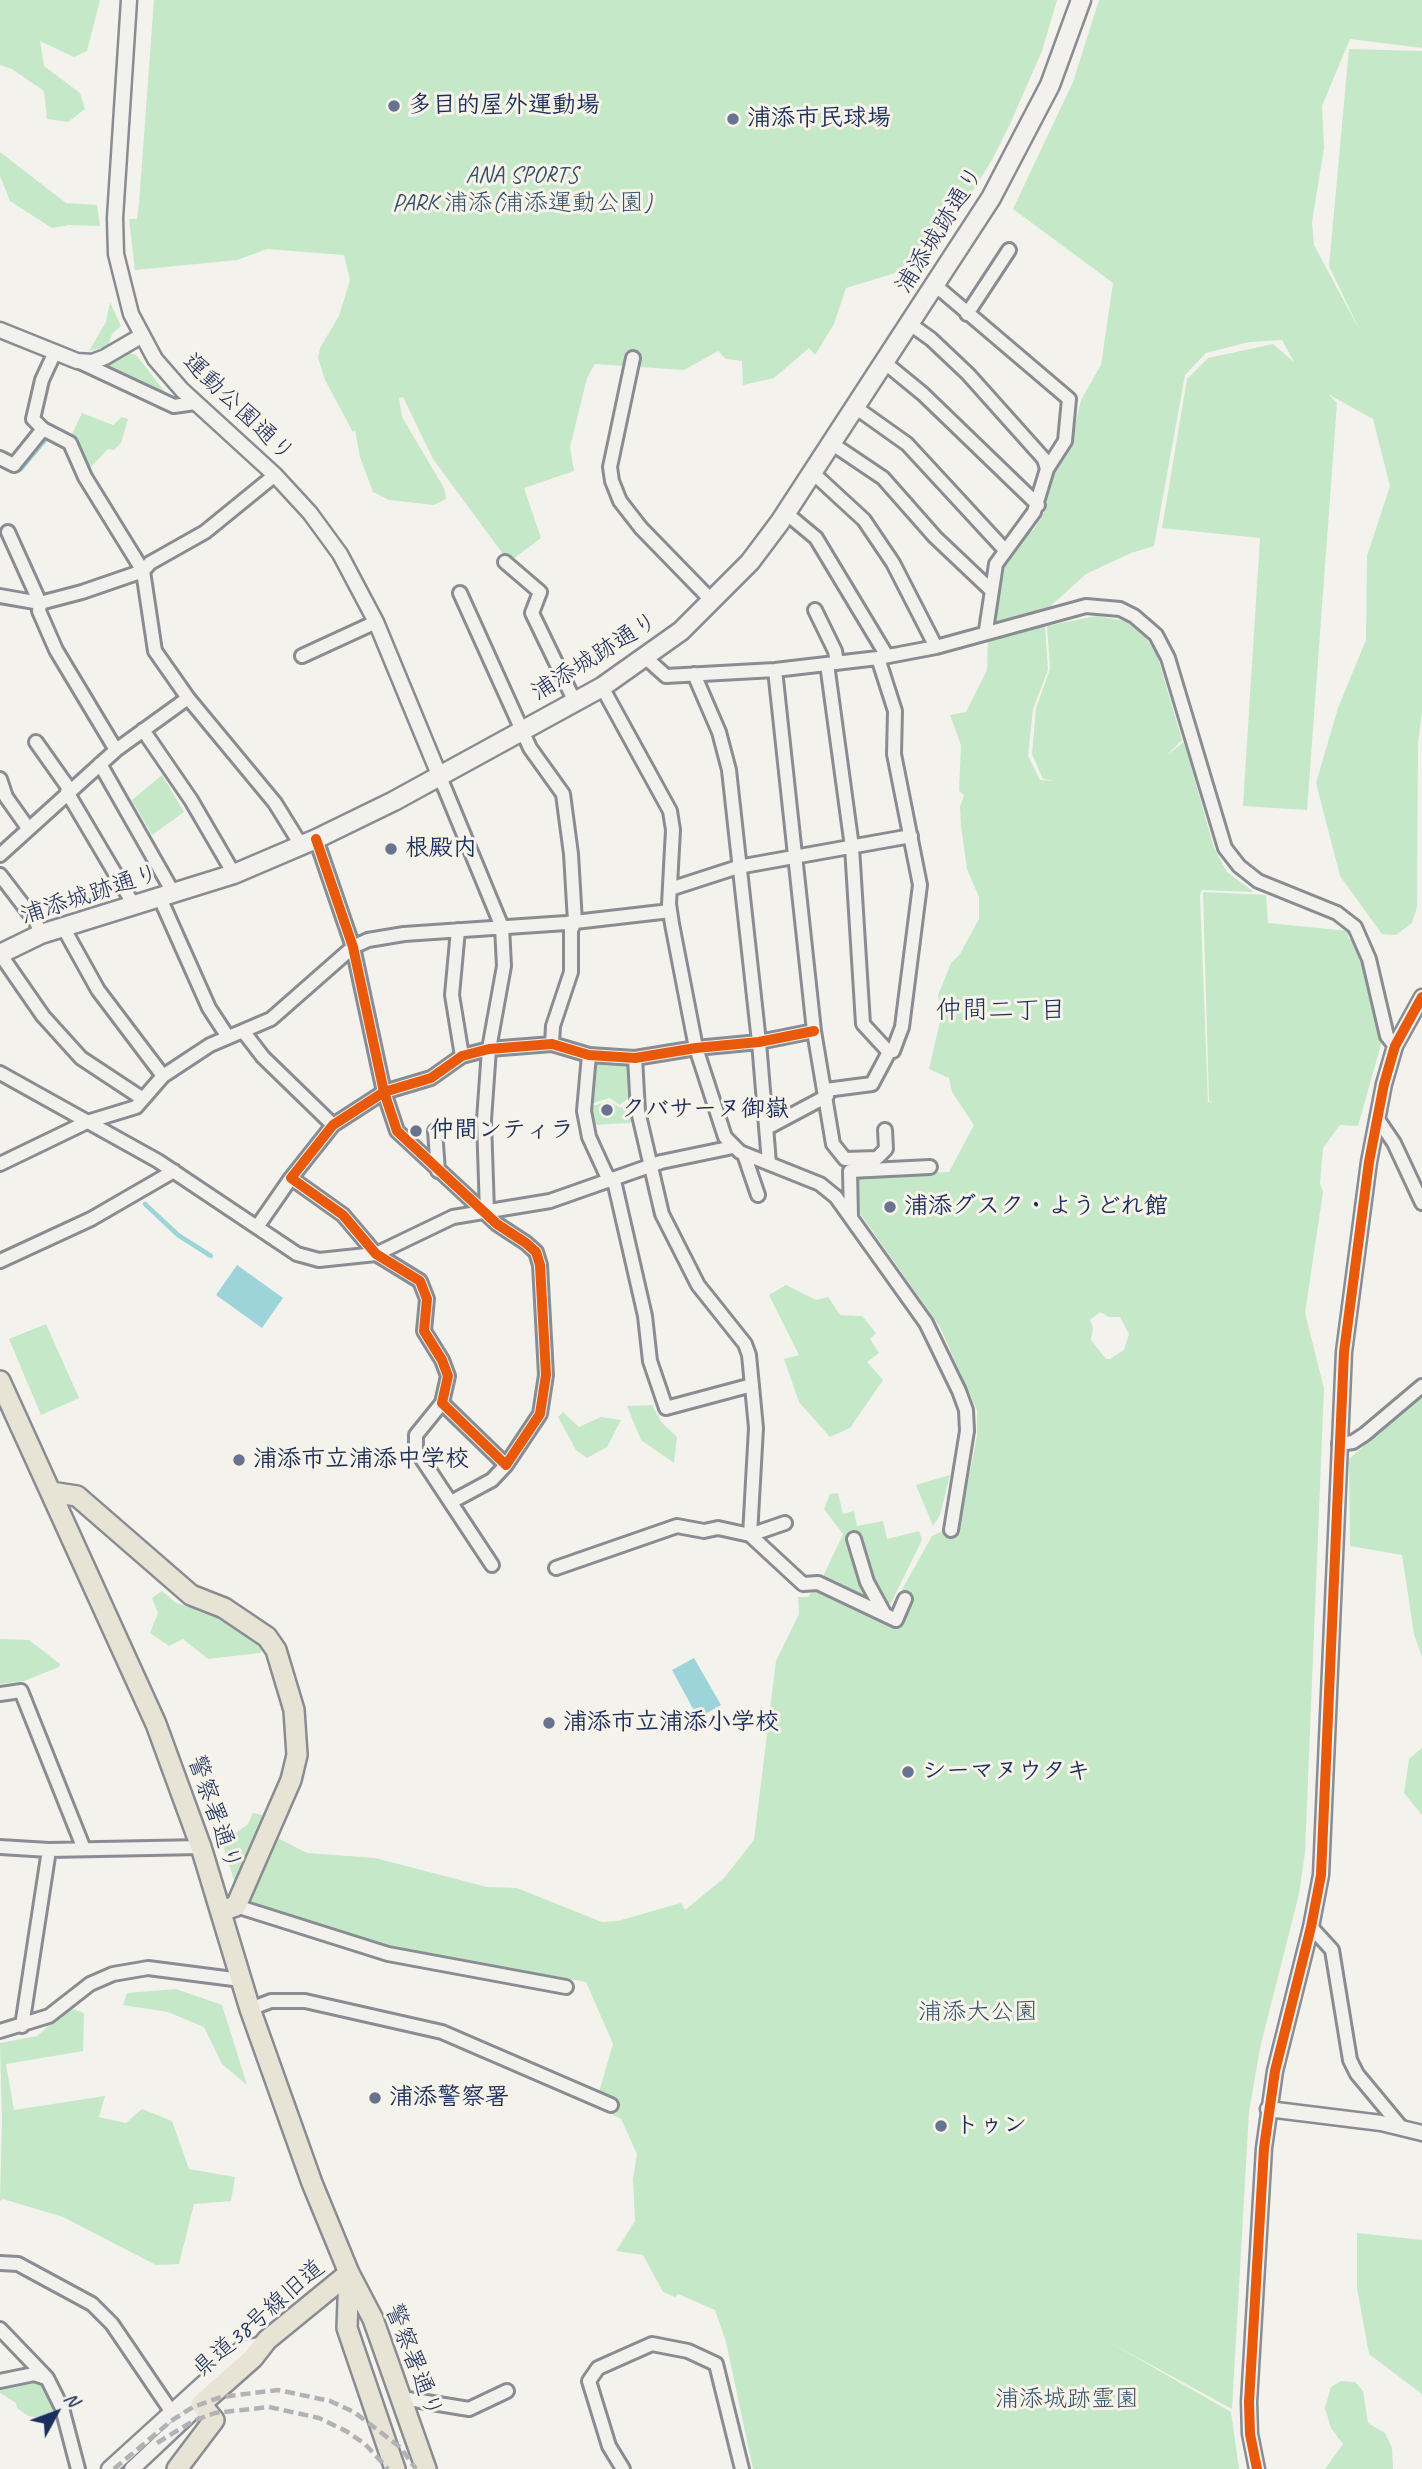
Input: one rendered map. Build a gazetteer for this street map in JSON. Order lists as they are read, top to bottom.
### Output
{
  "streets": {
    "main road": ["浦添城跡通り", "警察署通り", "県道38号線旧道"],
    "street": ["運動公園通り"]
  },
  "crossings": [
    ["浦添城跡通り", "運動公園通り"],
    ["警察署通り", "県道38号線旧道"]
  ],
  "districts": ["仲間二丁目"],
  "parks": ["ANA SPORTS PARK 浦添(浦添運動公園)", "浦添大公園", "浦添城跡霊園"],
  "places": [
    "多目的屋外運動場",
    "浦添市民球場",
    "根殿内",
    "クバサーヌ御嶽",
    "仲間ンティラ",
    "浦添グスク・ようどれ館",
    "浦添市立浦添中学校",
    "浦添市立浦添小学校",
    "シーマヌウタキ",
    "浦添警察署",
    "トゥン"
  ],
  "north": "top right"
}
